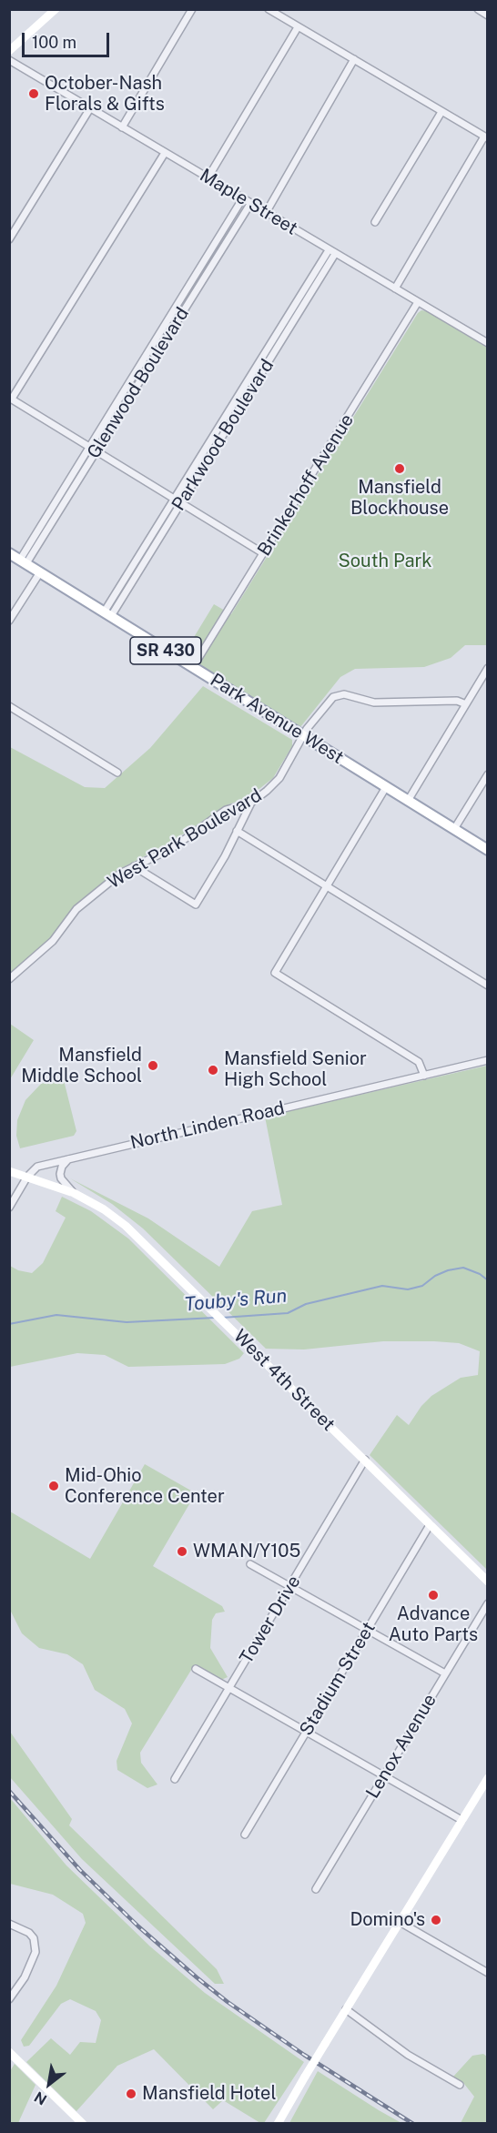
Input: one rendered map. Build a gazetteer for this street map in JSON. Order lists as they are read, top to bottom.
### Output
{
  "streets": {
    "main road": ["SR 430", "Park Avenue West", "West 4th Street"],
    "street": [
      "Maple Street",
      "Glenwood Boulevard",
      "Parkwood Boulevard",
      "Brinkerhoff Avenue",
      "West Park Boulevard",
      "North Linden Road",
      "Tower Drive",
      "Stadium Street",
      "Lenox Avenue"
    ]
  },
  "crossings": [
    ["Maple Street", "Glenwood Boulevard"],
    ["Maple Street", "Parkwood Boulevard"],
    ["Maple Street", "Brinkerhoff Avenue"],
    ["Glenwood Boulevard", "Park Avenue West"],
    ["Parkwood Boulevard", "Park Avenue West"],
    ["Brinkerhoff Avenue", "Park Avenue West"],
    ["Park Avenue West", "West Park Boulevard"],
    ["North Linden Road", "West 4th Street"],
    ["West 4th Street", "Tower Drive"],
    ["West 4th Street", "Stadium Street"]
  ],
  "water": ["Touby's Run"],
  "parks": ["South Park"],
  "places": [
    "October-Nash Florals & Gifts",
    "Mansfield Blockhouse",
    "Mansfield Middle School",
    "Mansfield Senior High School",
    "Mid-Ohio Conference Center",
    "WMAN/Y105",
    "Advance Auto Parts",
    "Domino's",
    "Mansfield Hotel"
  ],
  "scale_bar": "100 m",
  "north": "bottom left"
}
